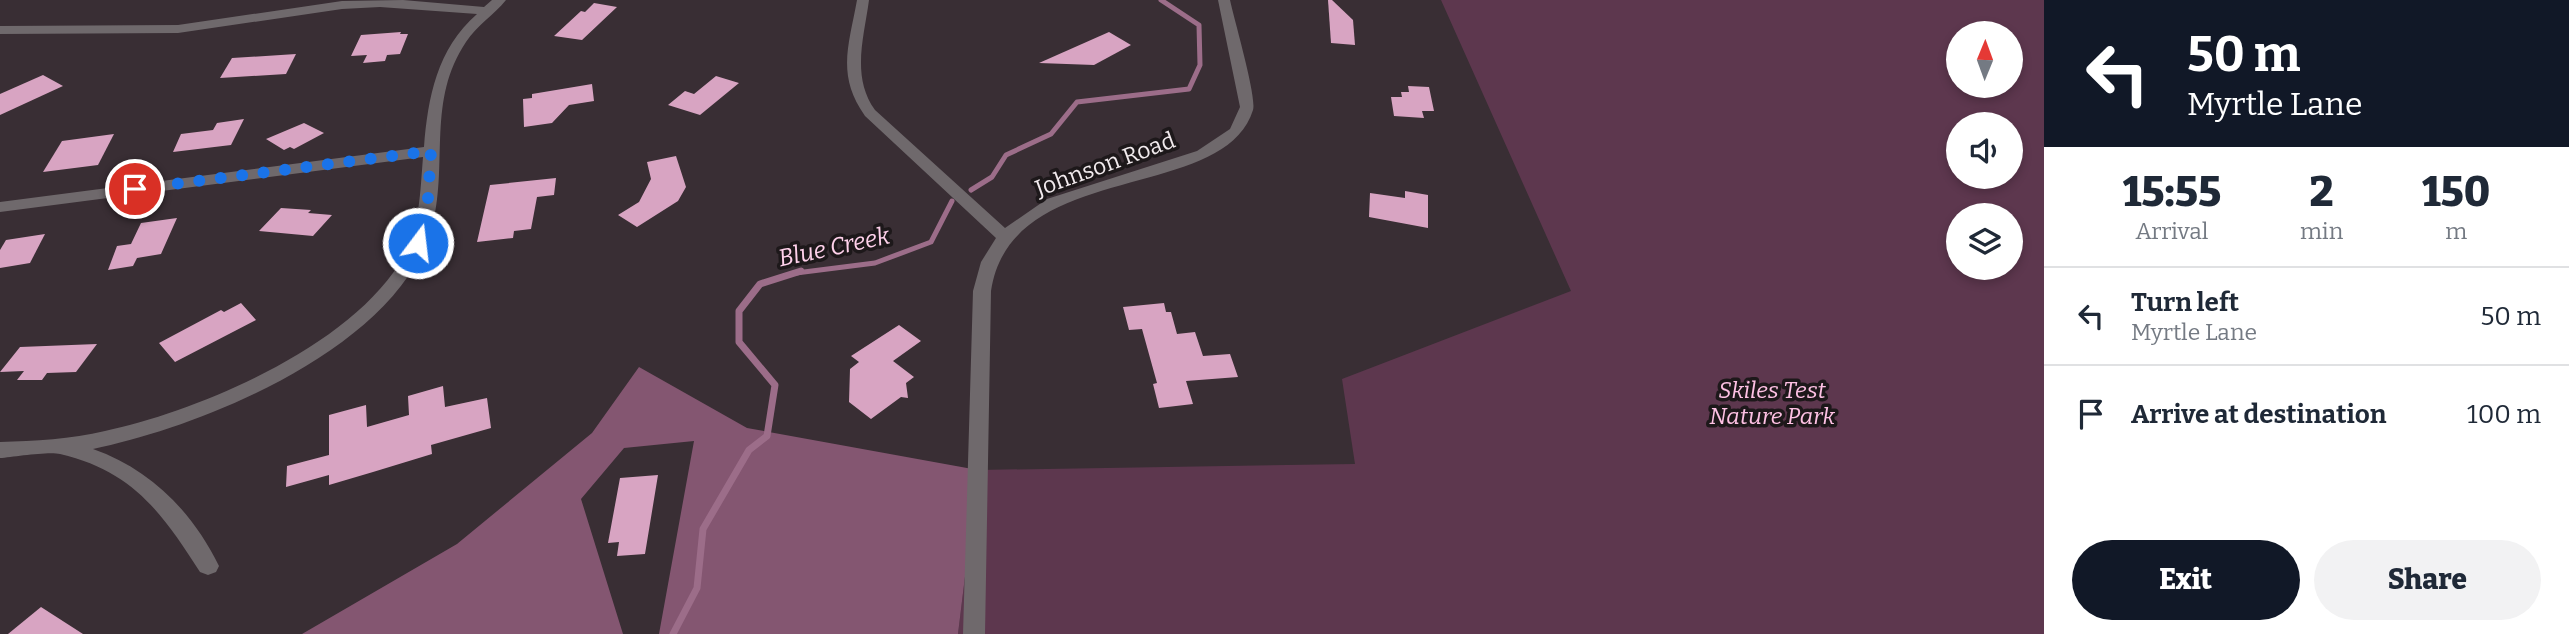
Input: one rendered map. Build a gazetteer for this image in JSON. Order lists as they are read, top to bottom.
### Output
{
  "streets": {
    "street": ["Johnson Road"]
  },
  "water": ["Blue Creek"],
  "parks": ["Skiles Test Nature Park"],
  "north": "top",
  "page": {
    "turn": ["50 m", "Myrtle Lane"],
    "eta": [
      "15:55",
      "Arrival",
      "2",
      "min",
      "150",
      "m"
    ],
    "list": [
      {
        "name": "Turn left",
        "note": "Myrtle Lane",
        "value": "50 m"
      },
      {
        "name": "Arrive at destination",
        "value": "100 m"
      }
    ],
    "buttons": ["Exit", "Share"]
  }
}
